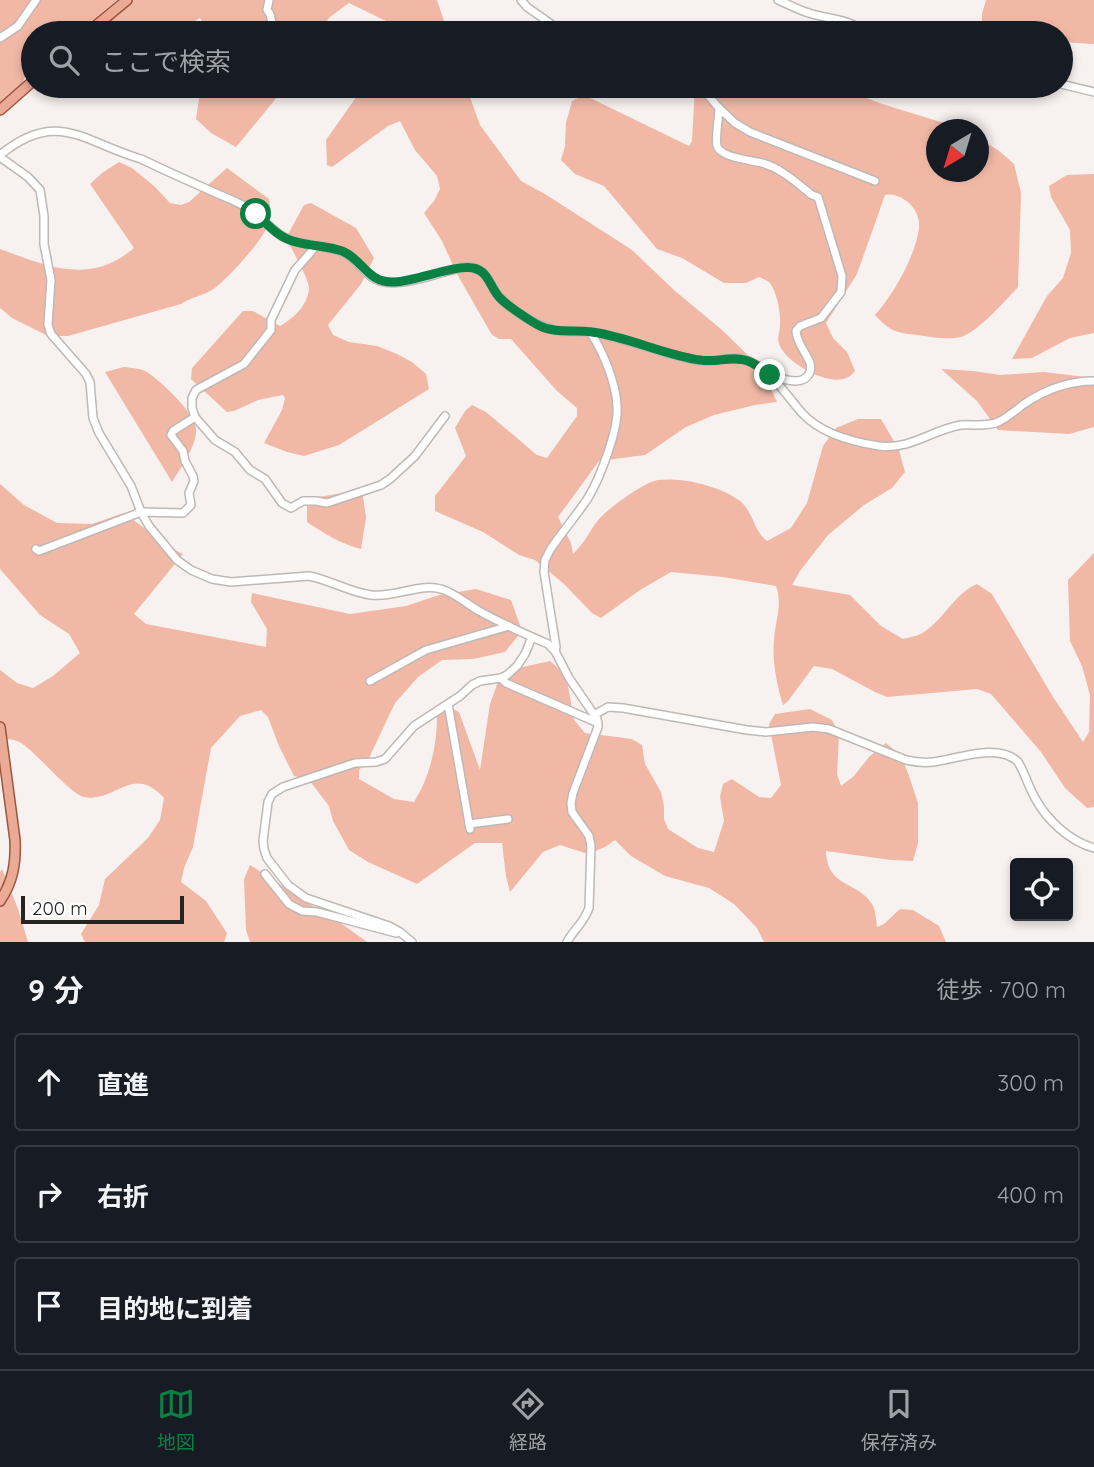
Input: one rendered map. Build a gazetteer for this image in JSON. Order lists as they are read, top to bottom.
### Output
{
  "scale_bar": "200 m",
  "north": "bottom left",
  "page": {
    "search": "ここで検索",
    "scale": "200 m",
    "heading": ["9 分", "徒歩 · 700 m"],
    "list": [
      ["直進", "300 m"],
      ["右折", "400 m"],
      "目的地に到着"
    ],
    "nav": ["地図", "経路", "保存済み"]
  }
}
